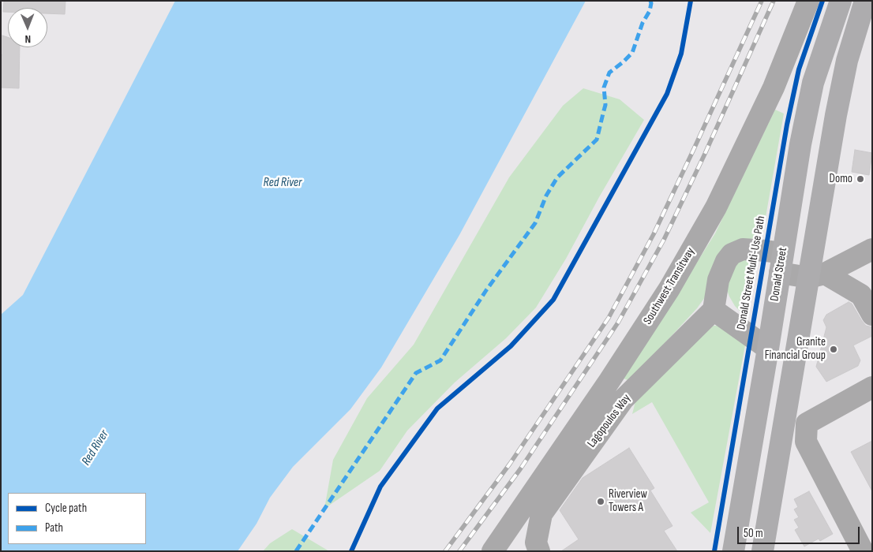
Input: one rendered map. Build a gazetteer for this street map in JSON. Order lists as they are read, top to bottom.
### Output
{
  "streets": {
    "main road": ["Donald Street"],
    "street": ["Southwest Transitway", "Lagopoulos Way"],
    "cycle path": ["Donald Street Multi-Use Path"]
  },
  "water": ["Red River"],
  "places": ["Domo", "Granite Financial Group", "Riverview Towers A"],
  "legend": ["Cycle path", "Path"],
  "scale_bar": "50 m",
  "north": "bottom"
}
